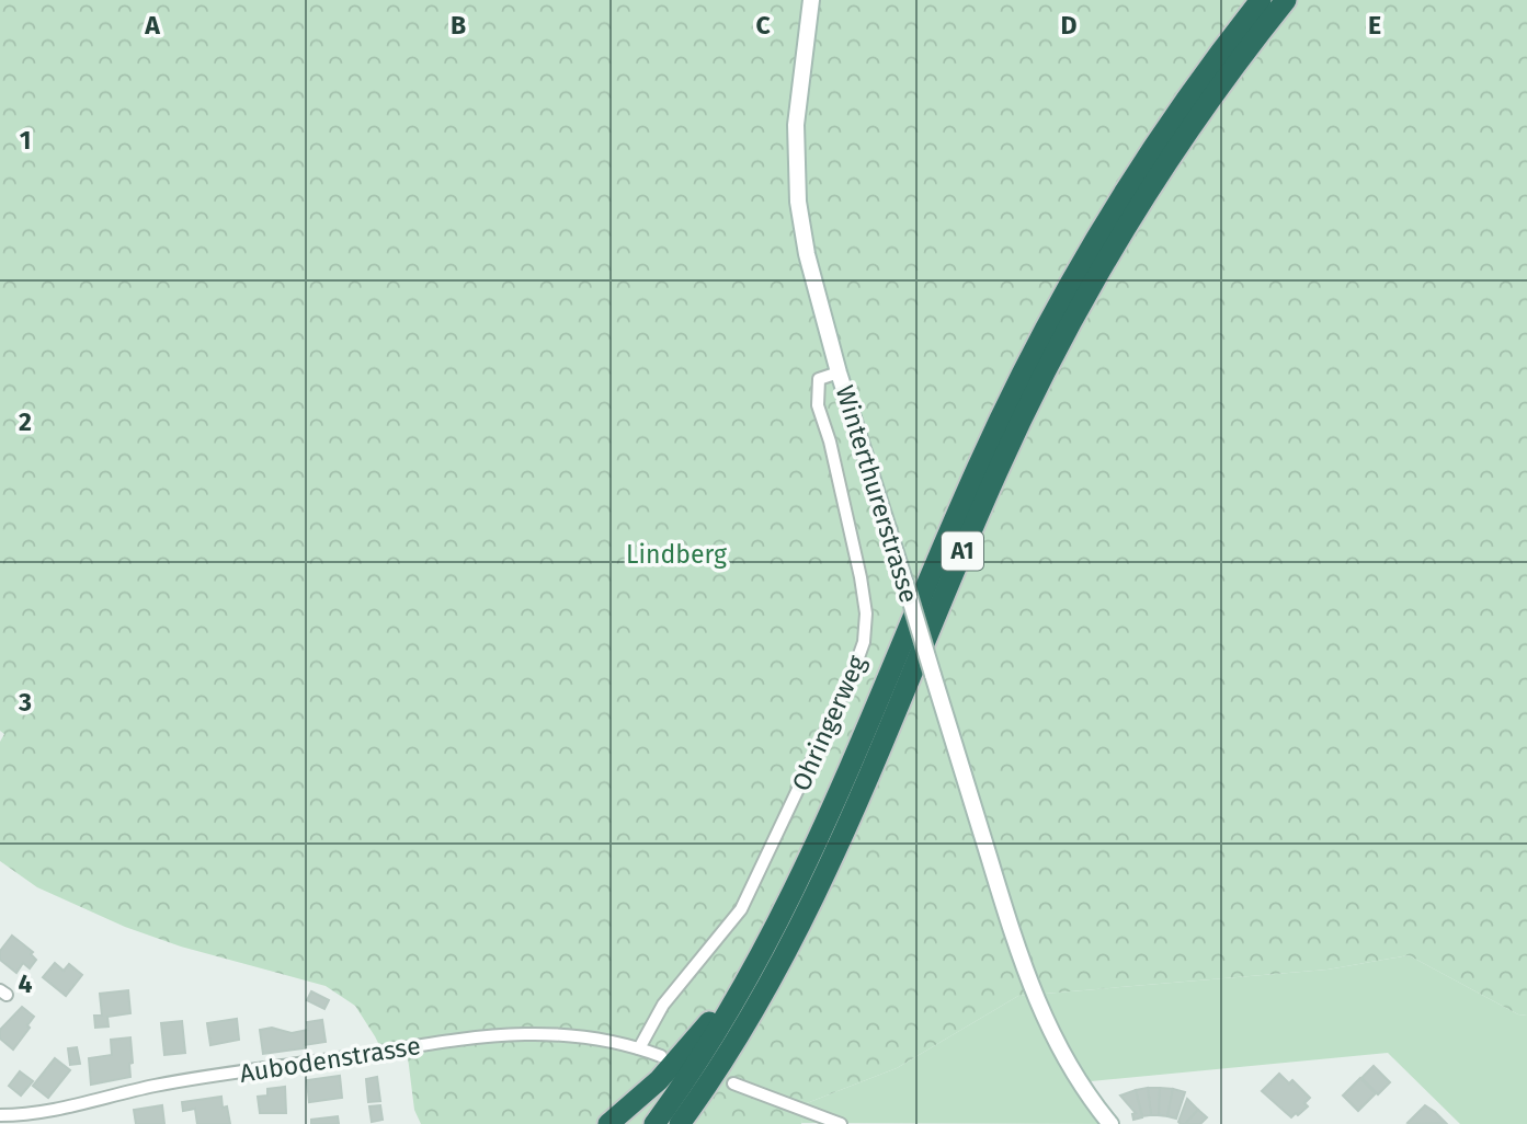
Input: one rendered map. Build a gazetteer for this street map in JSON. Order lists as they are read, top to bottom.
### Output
{
  "streets": {
    "highway": ["A1"],
    "main road": ["Winterthurerstrasse"],
    "street": ["Ohringerweg", "Aubodenstrasse"]
  },
  "crossings": [
    ["Winterthurerstrasse", "Ohringerweg"],
    ["Ohringerweg", "Aubodenstrasse"]
  ],
  "parks": ["Lindberg"],
  "grid": {
    "columns": [
      "A",
      "B",
      "C",
      "D",
      "E"
    ],
    "rows": [
      "1",
      "2",
      "3",
      "4"
    ]
  }
}
